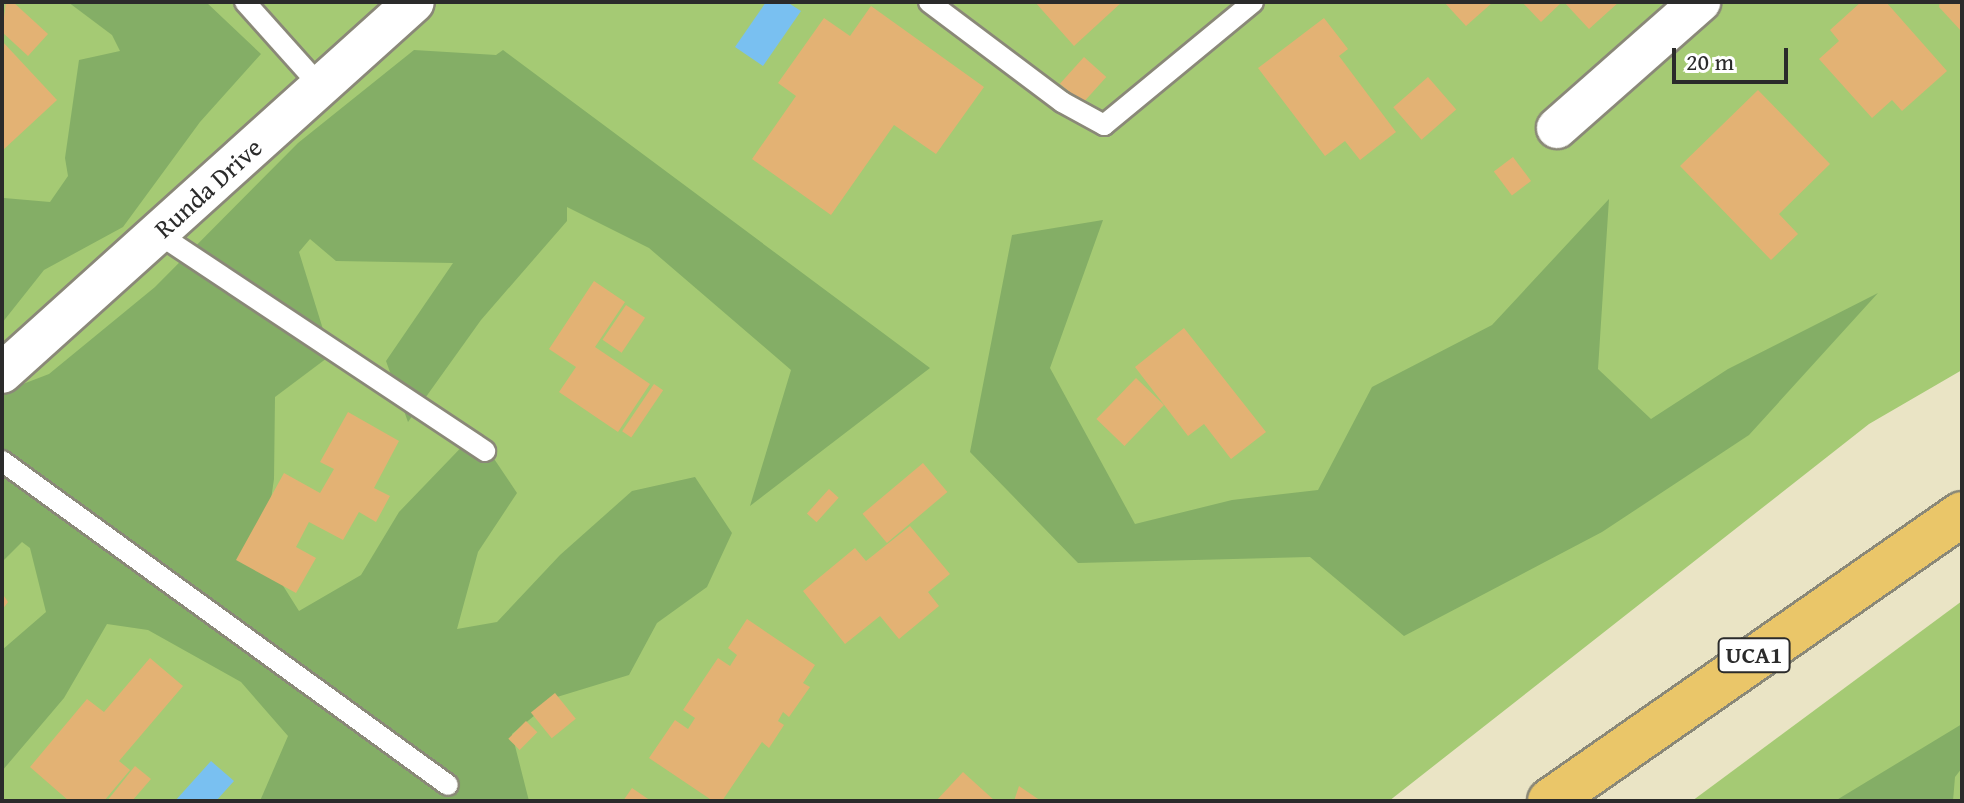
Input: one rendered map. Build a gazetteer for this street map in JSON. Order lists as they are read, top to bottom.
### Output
{
  "streets": {
    "main road": ["UCA1"],
    "street": ["Runda Drive"]
  },
  "scale_bar": "20 m"
}
